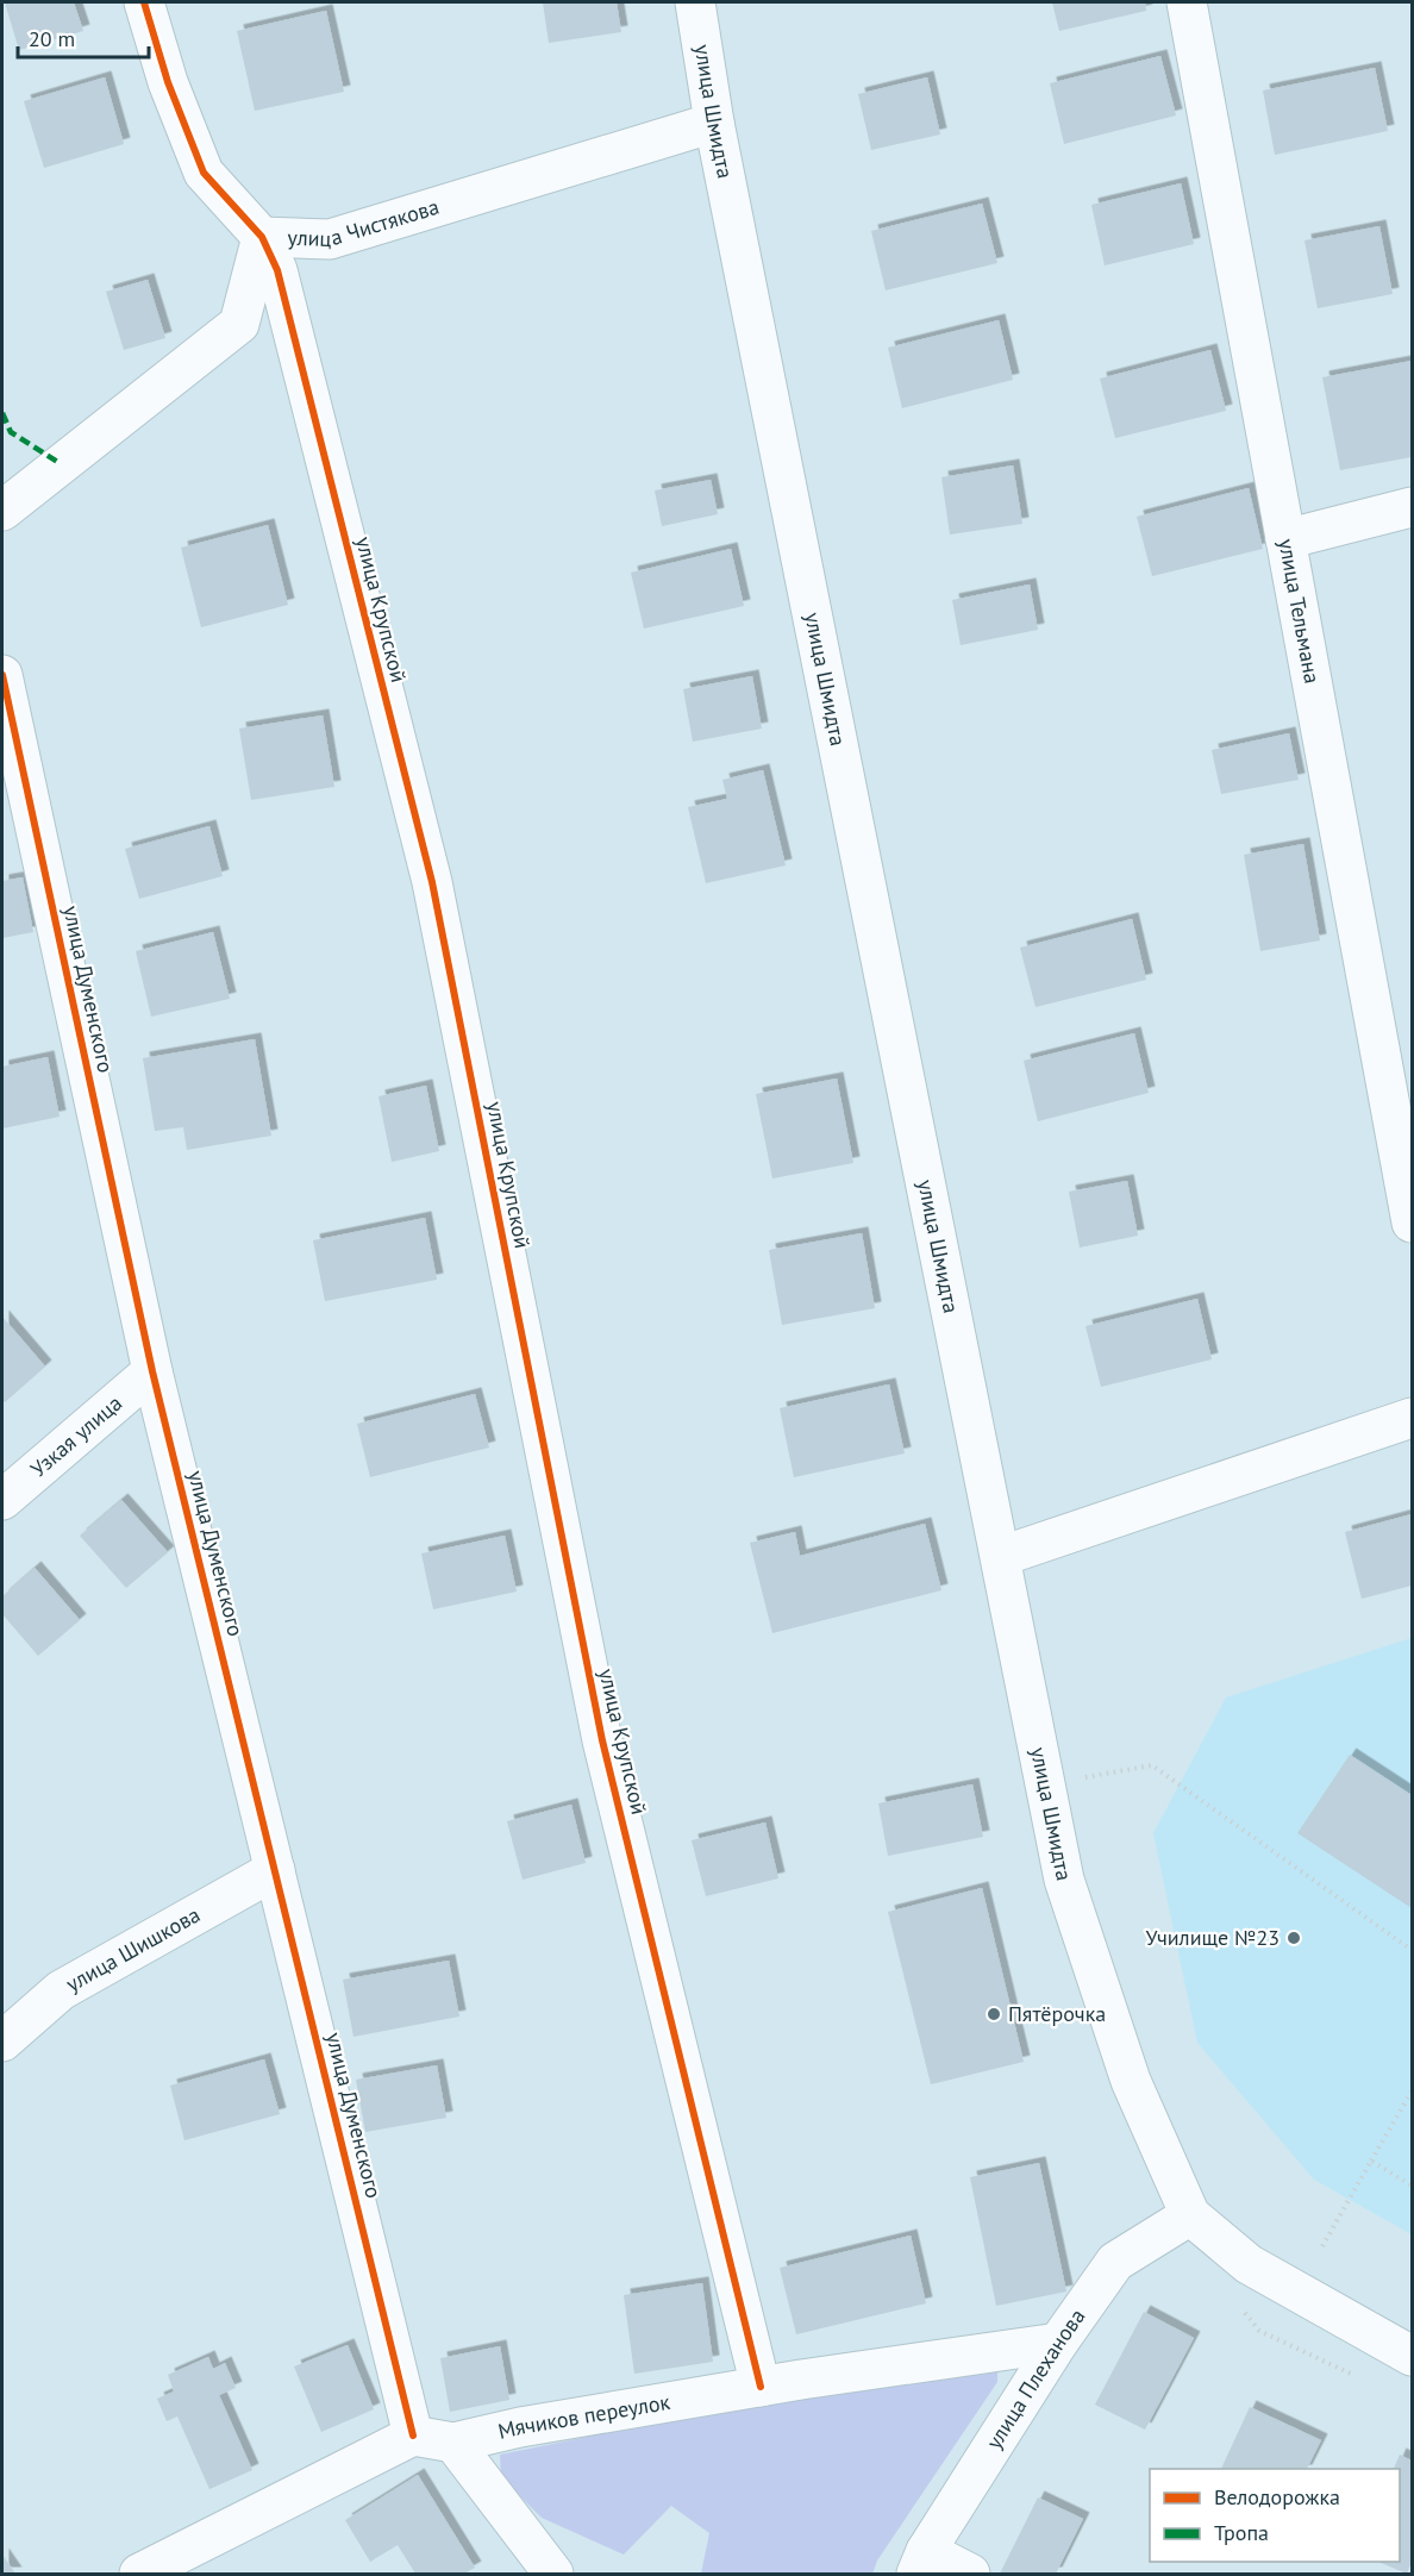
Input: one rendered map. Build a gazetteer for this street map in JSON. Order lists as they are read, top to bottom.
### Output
{
  "streets": {
    "street": [
      "улица Шмидта",
      "улица Чистякова",
      "улица Крупской",
      "улица Тельмана",
      "улица Думенского",
      "Узкая улица",
      "улица Шишкова",
      "улица Плеханова",
      "Мячиков переулок"
    ]
  },
  "crossings": [
    ["улица Шмидта", "улица Чистякова"],
    ["улица Шмидта", "улица Плеханова"],
    ["улица Чистякова", "улица Крупской"],
    ["улица Крупской", "Мячиков переулок"],
    ["улица Думенского", "Узкая улица"],
    ["улица Думенского", "улица Шишкова"],
    ["улица Думенского", "Мячиков переулок"],
    ["улица Плеханова", "Мячиков переулок"]
  ],
  "places": ["Училище №23", "Пятёрочка"],
  "legend": ["Велодорожка", "Тропа"],
  "scale_bar": "20 m"
}
